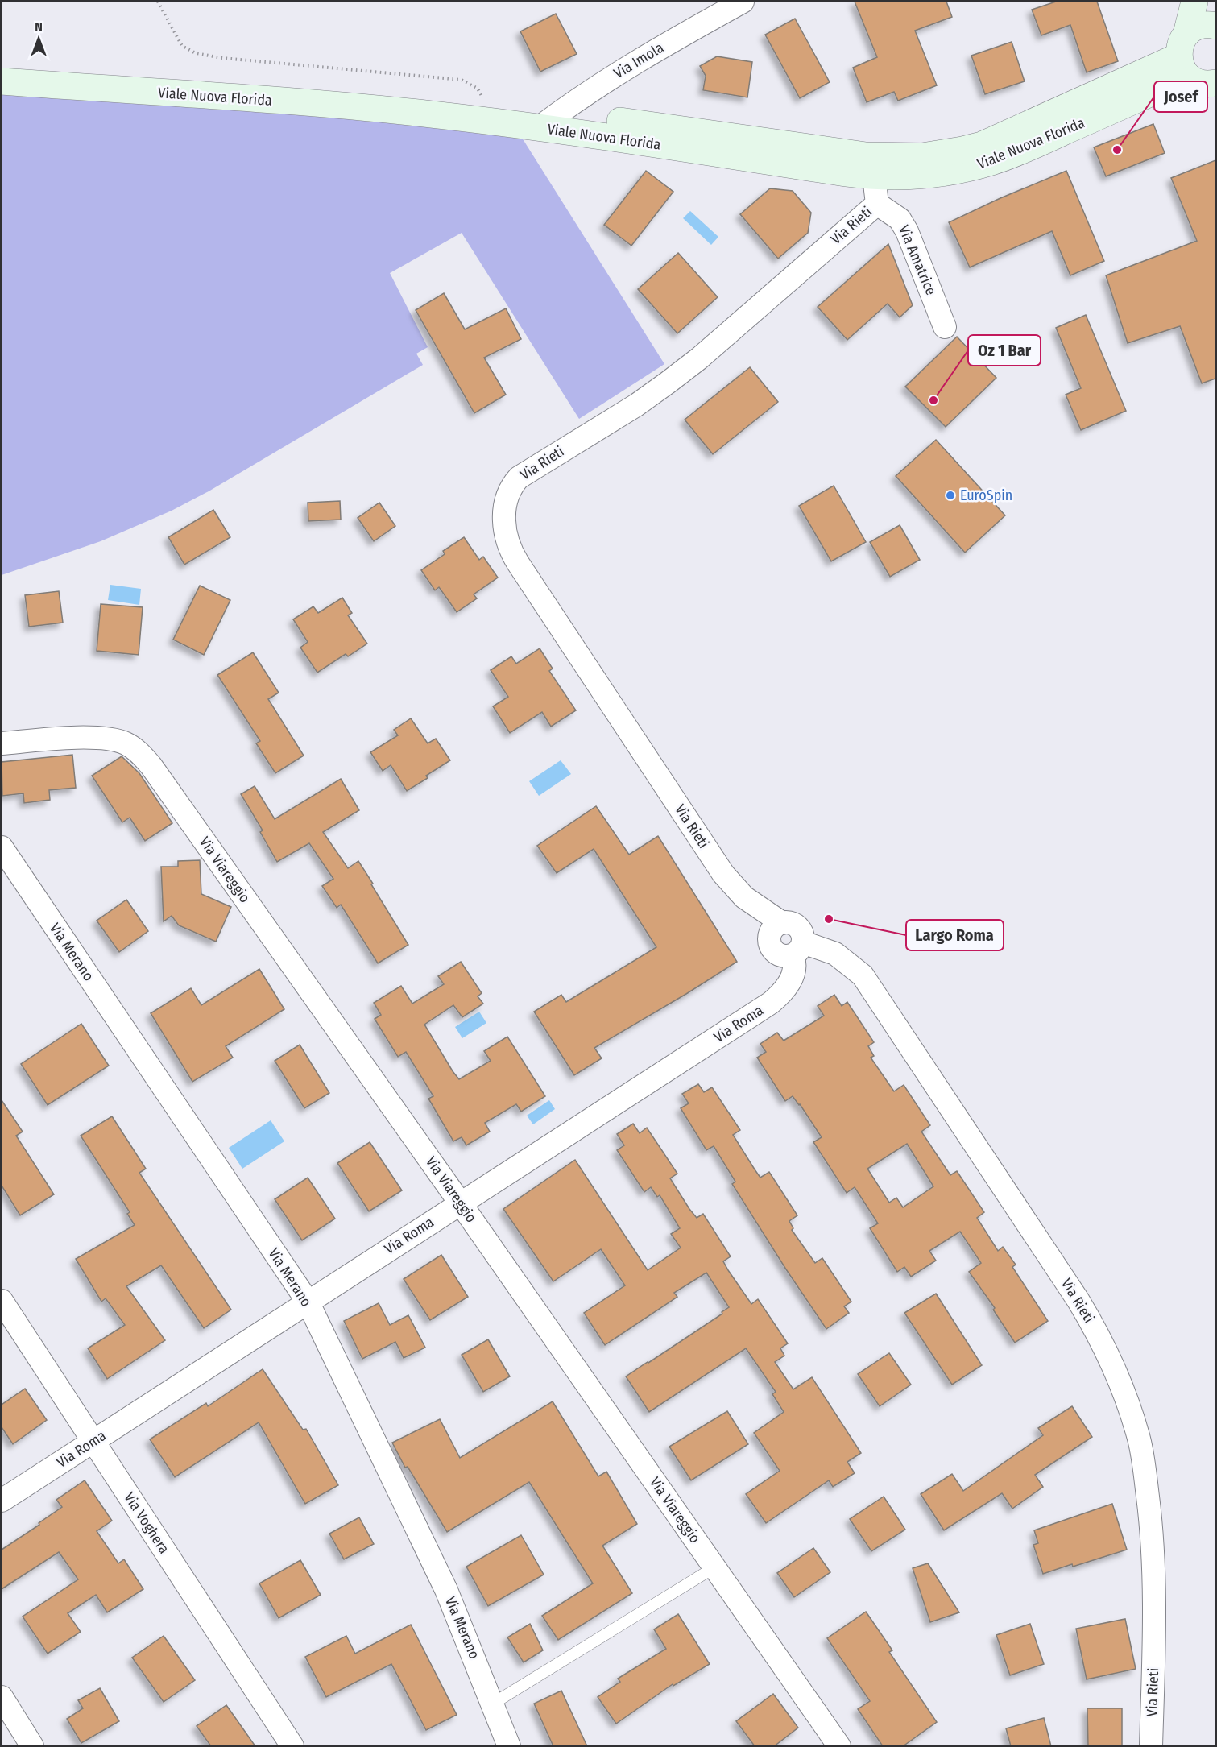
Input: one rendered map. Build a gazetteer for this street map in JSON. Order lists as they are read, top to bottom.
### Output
{
  "streets": {
    "street": [
      "Via Imola",
      "Viale Nuova Florida",
      "Via Rieti",
      "Via Amatrice",
      "Via Viareggio",
      "Via Merano",
      "Via Roma",
      "Via Voghera"
    ]
  },
  "crossings": [
    ["Via Imola", "Viale Nuova Florida"],
    ["Viale Nuova Florida", "Via Rieti"],
    ["Via Rieti", "Via Amatrice"],
    ["Via Rieti", "Via Roma"],
    ["Via Viareggio", "Via Roma"],
    ["Via Merano", "Via Roma"],
    ["Via Roma", "Via Voghera"]
  ],
  "places": [
    "Josef",
    "Oz 1 Bar",
    "EuroSpin",
    "Largo Roma"
  ],
  "north": "top"
}
